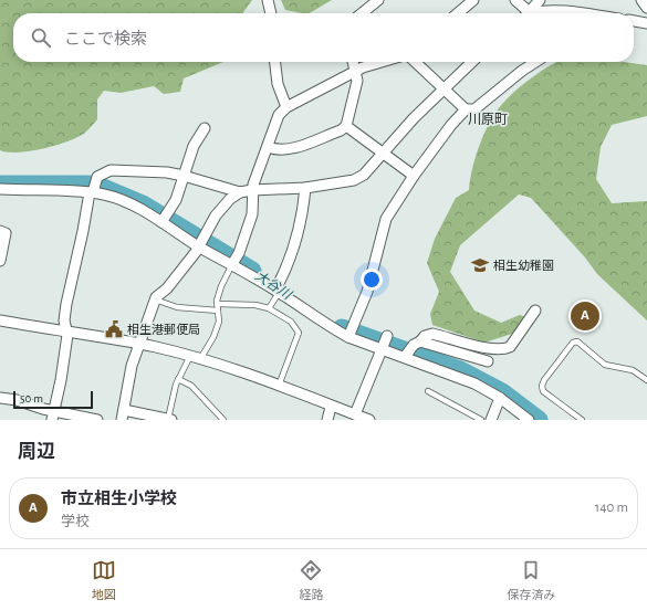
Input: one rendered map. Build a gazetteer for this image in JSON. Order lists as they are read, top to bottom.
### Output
{
  "districts": ["川原町"],
  "water": ["大谷川"],
  "places": {
    "school or university": ["相生幼稚園"],
    "public building": ["相生港郵便局"]
  },
  "scale_bar": "50 m",
  "page": {
    "search": "ここで検索",
    "pins": "A",
    "scale": "50 m",
    "heading": "周辺",
    "list": [
      {
        "mark": "A",
        "name": "市立相生小学校",
        "note": "学校",
        "value": "140 m"
      }
    ],
    "nav": ["地図", "経路", "保存済み"]
  }
}
